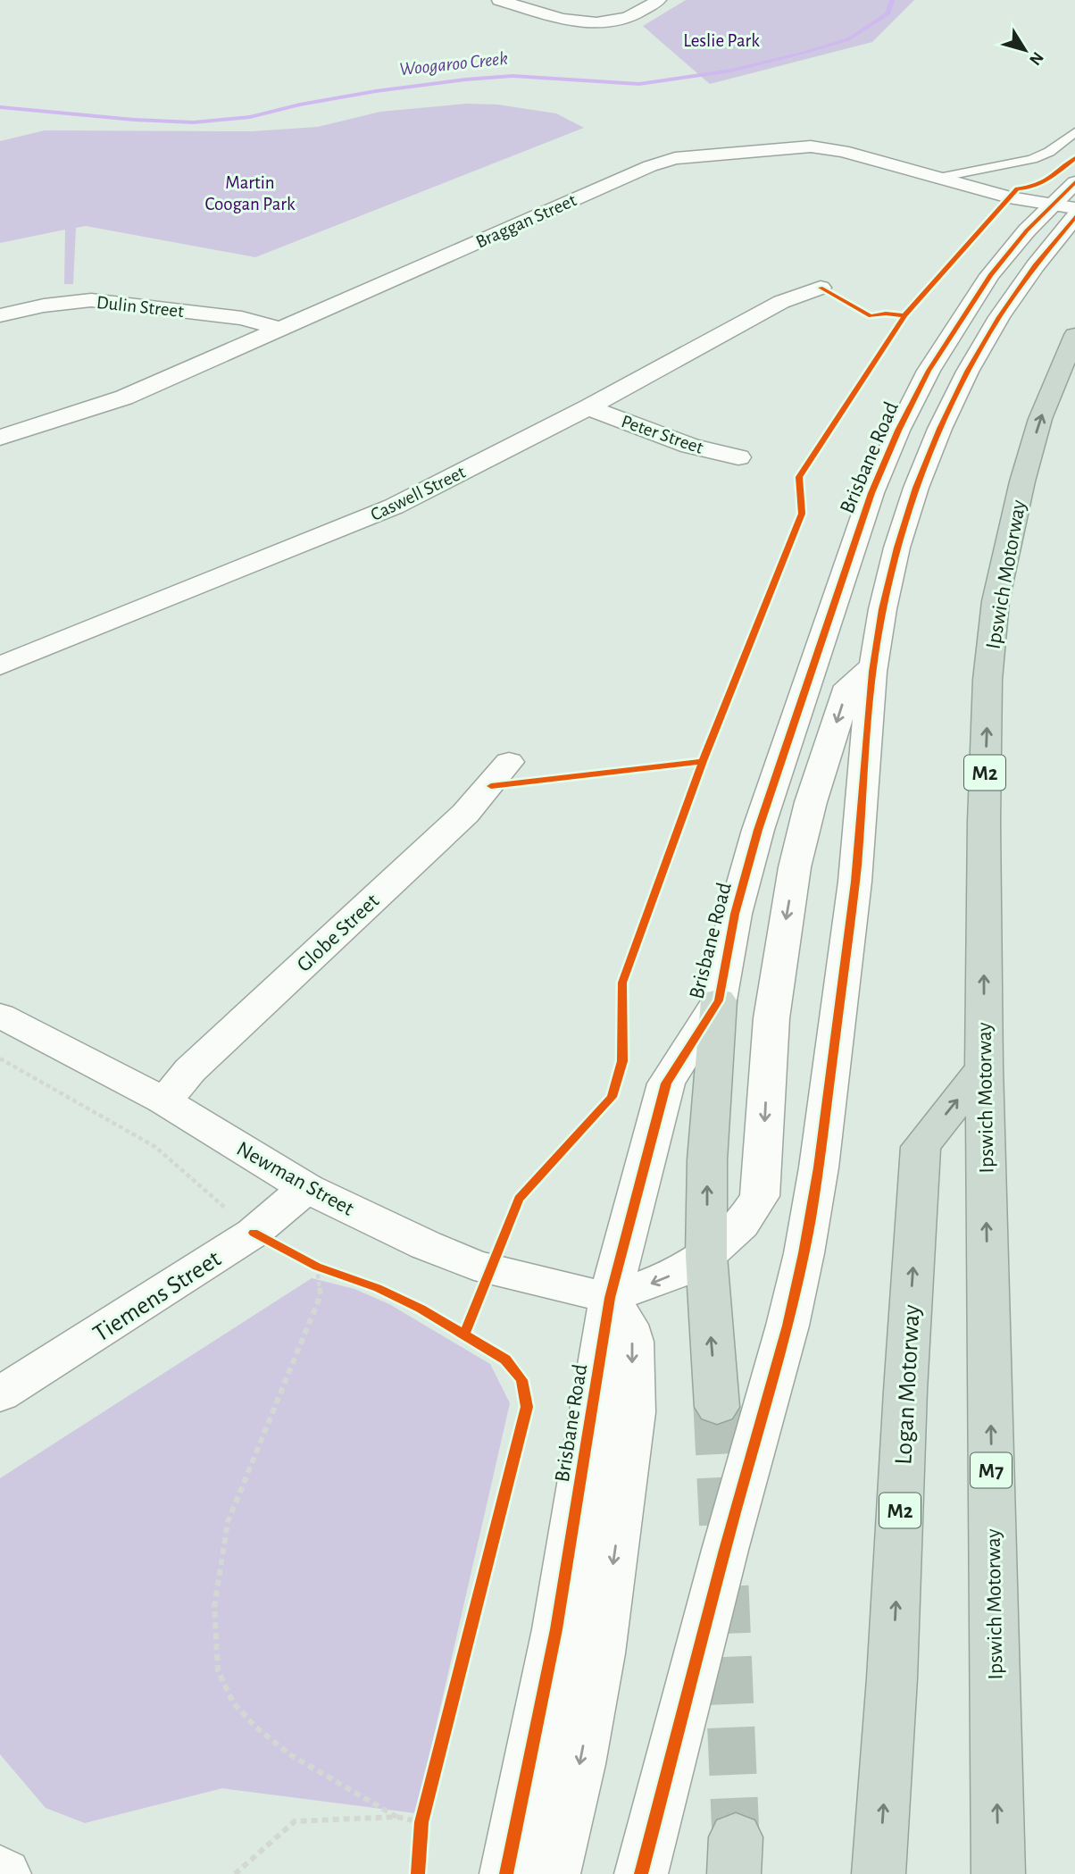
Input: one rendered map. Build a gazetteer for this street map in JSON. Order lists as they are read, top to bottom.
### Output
{
  "streets": {
    "highway": [
      "Ipswich Motorway",
      "M2",
      "Logan Motorway",
      "M7"
    ],
    "street": [
      "Braggan Street",
      "Dulin Street",
      "Peter Street",
      "Brisbane Road",
      "Caswell Street",
      "Globe Street",
      "Newman Street",
      "Tiemens Street"
    ]
  },
  "crossings": [
    ["Braggan Street", "Dulin Street"],
    ["Braggan Street", "Brisbane Road"],
    ["Peter Street", "Caswell Street"],
    ["Brisbane Road", "Newman Street"],
    ["Ipswich Motorway", "Logan Motorway"],
    ["Globe Street", "Newman Street"],
    ["Newman Street", "Tiemens Street"]
  ],
  "one_way": ["Ipswich Motorway"],
  "water": ["Woogaroo Creek"],
  "parks": ["Leslie Park", "Martin Coogan Park"],
  "north": "bottom right"
}
